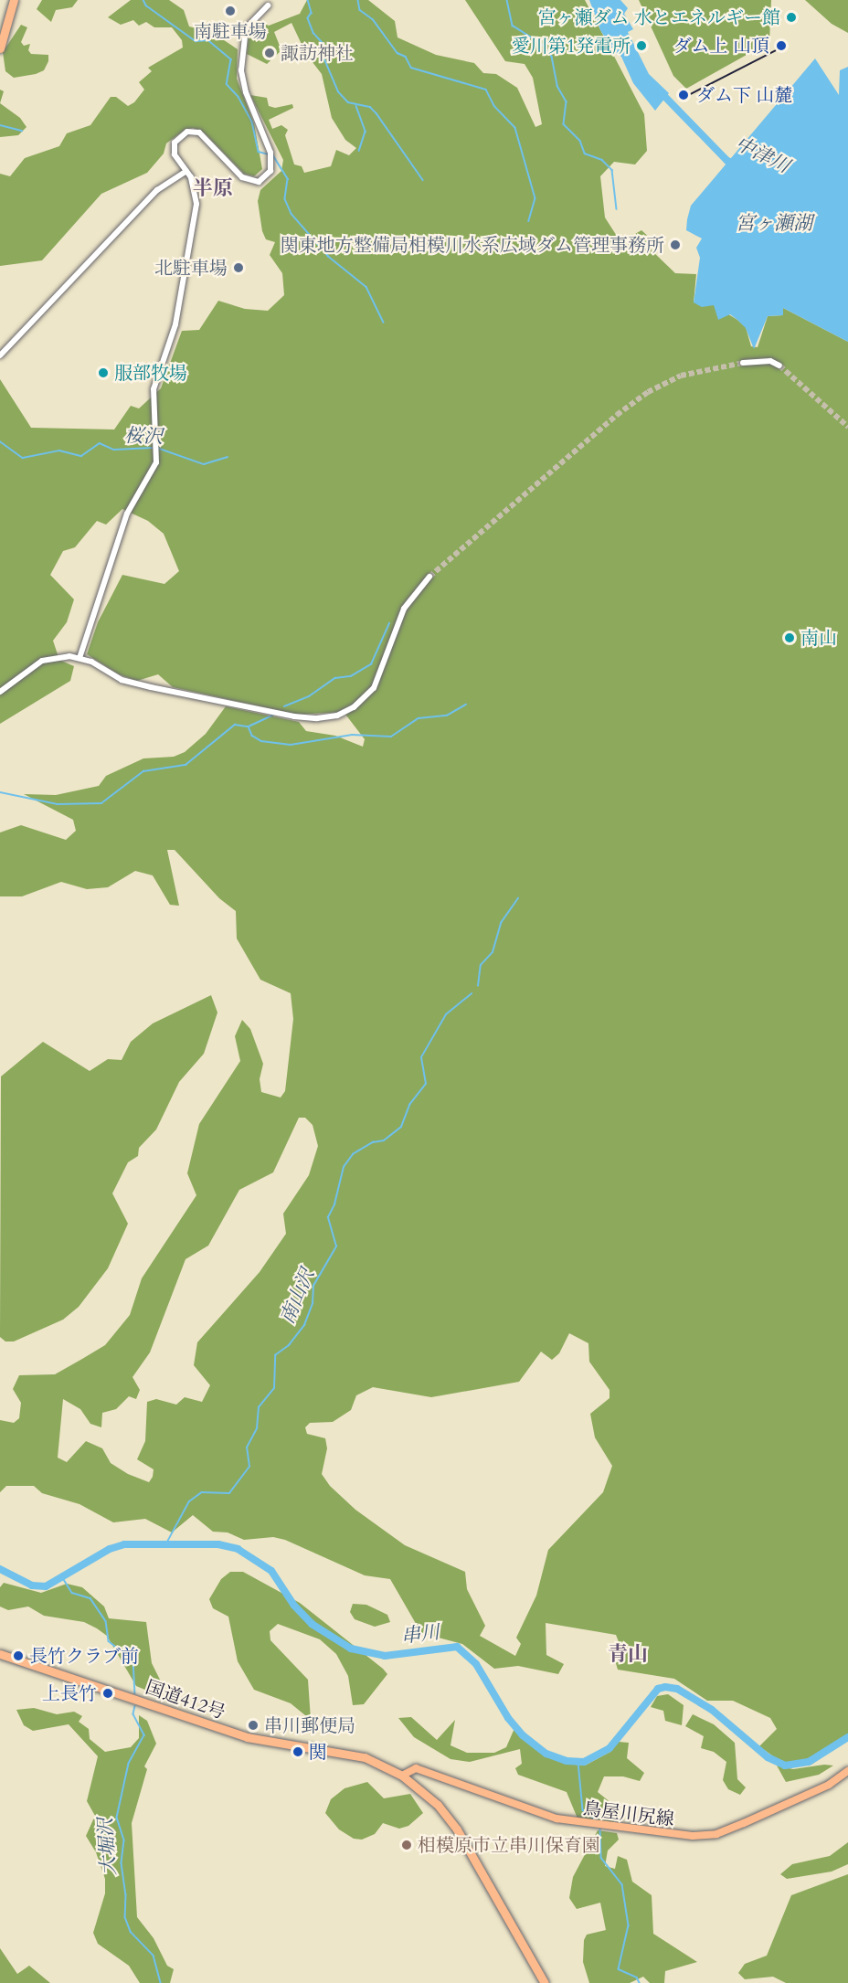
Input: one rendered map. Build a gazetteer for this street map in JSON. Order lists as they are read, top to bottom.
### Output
{
  "streets": {
    "highway": ["国道412号"],
    "main road": ["鳥屋川尻線"]
  },
  "crossings": [
    ["国道412号", "鳥屋川尻線"]
  ],
  "districts": ["半原", "青山"],
  "water": [
    "中津川",
    "宮ヶ瀬湖",
    "桜沢",
    "南山沢",
    "串川",
    "大堀沢"
  ],
  "places": [
    "南駐車場",
    "宮ヶ瀬ダム 水とエネルギー館",
    "愛川第1発電所",
    "ダム上 山頂",
    "諏訪神社",
    "ダム下 山麓",
    "関東地方整備局相模川水系広域ダム管理事務所",
    "北駐車場",
    "服部牧場",
    "南山",
    "長竹クラブ前",
    "上長竹",
    "串川郵便局",
    "関",
    "相模原市立串川保育園"
  ]
}
